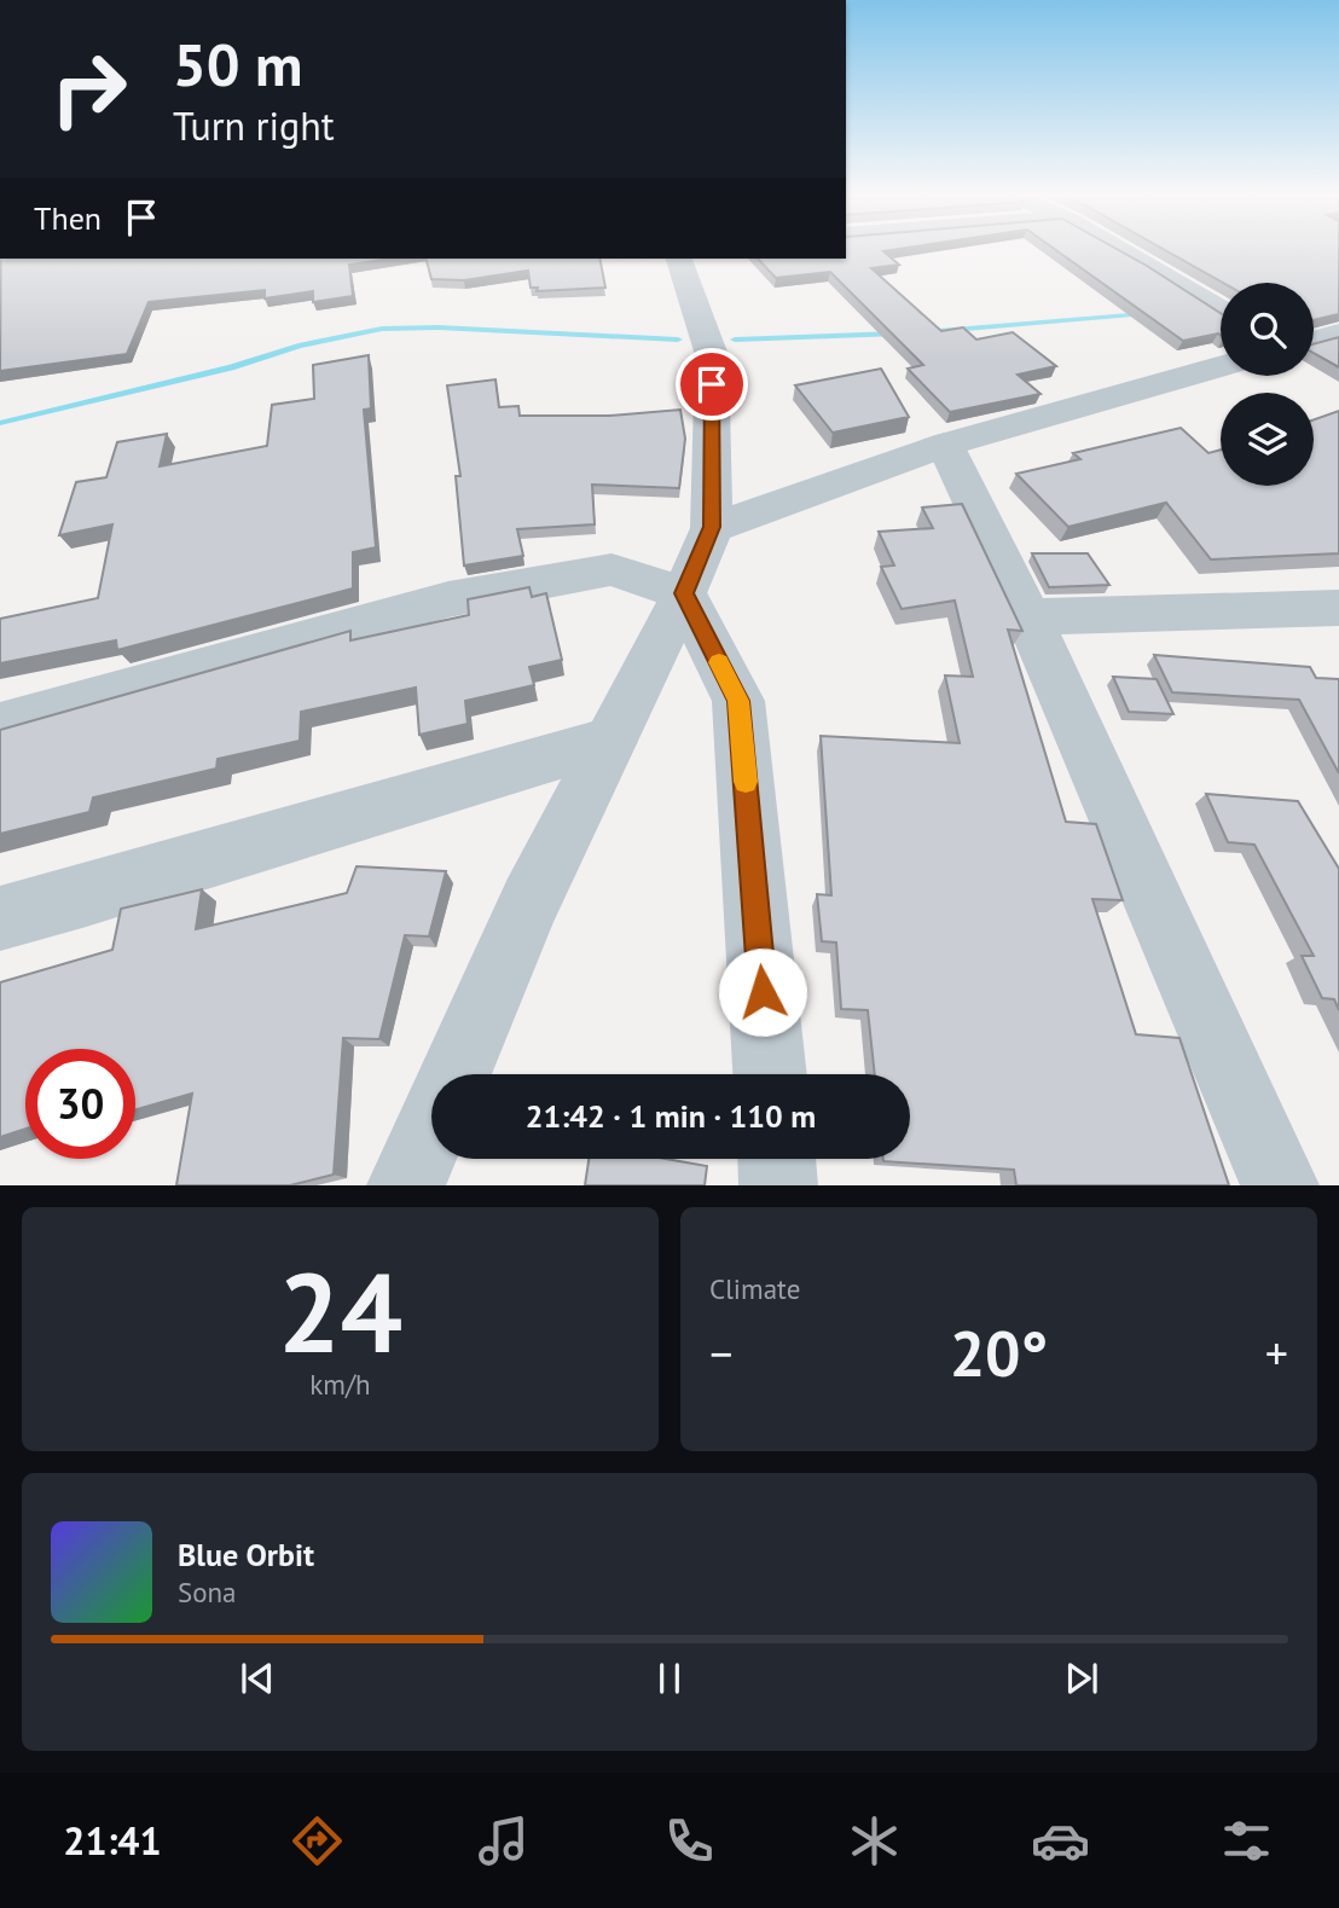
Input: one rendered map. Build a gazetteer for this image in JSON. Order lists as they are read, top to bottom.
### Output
{
  "page": {
    "turn": ["50 m", "Turn right"],
    "then": "Then",
    "limit": "30",
    "trip": "21:42 · 1 min · 110 m",
    "tile": [
      ["24", "km/h"],
      "Climate"
    ],
    "heat": ["−", "20°", "+"],
    "song": ["Blue Orbit", "Sona"],
    "tabs": "21:41"
  }
}
